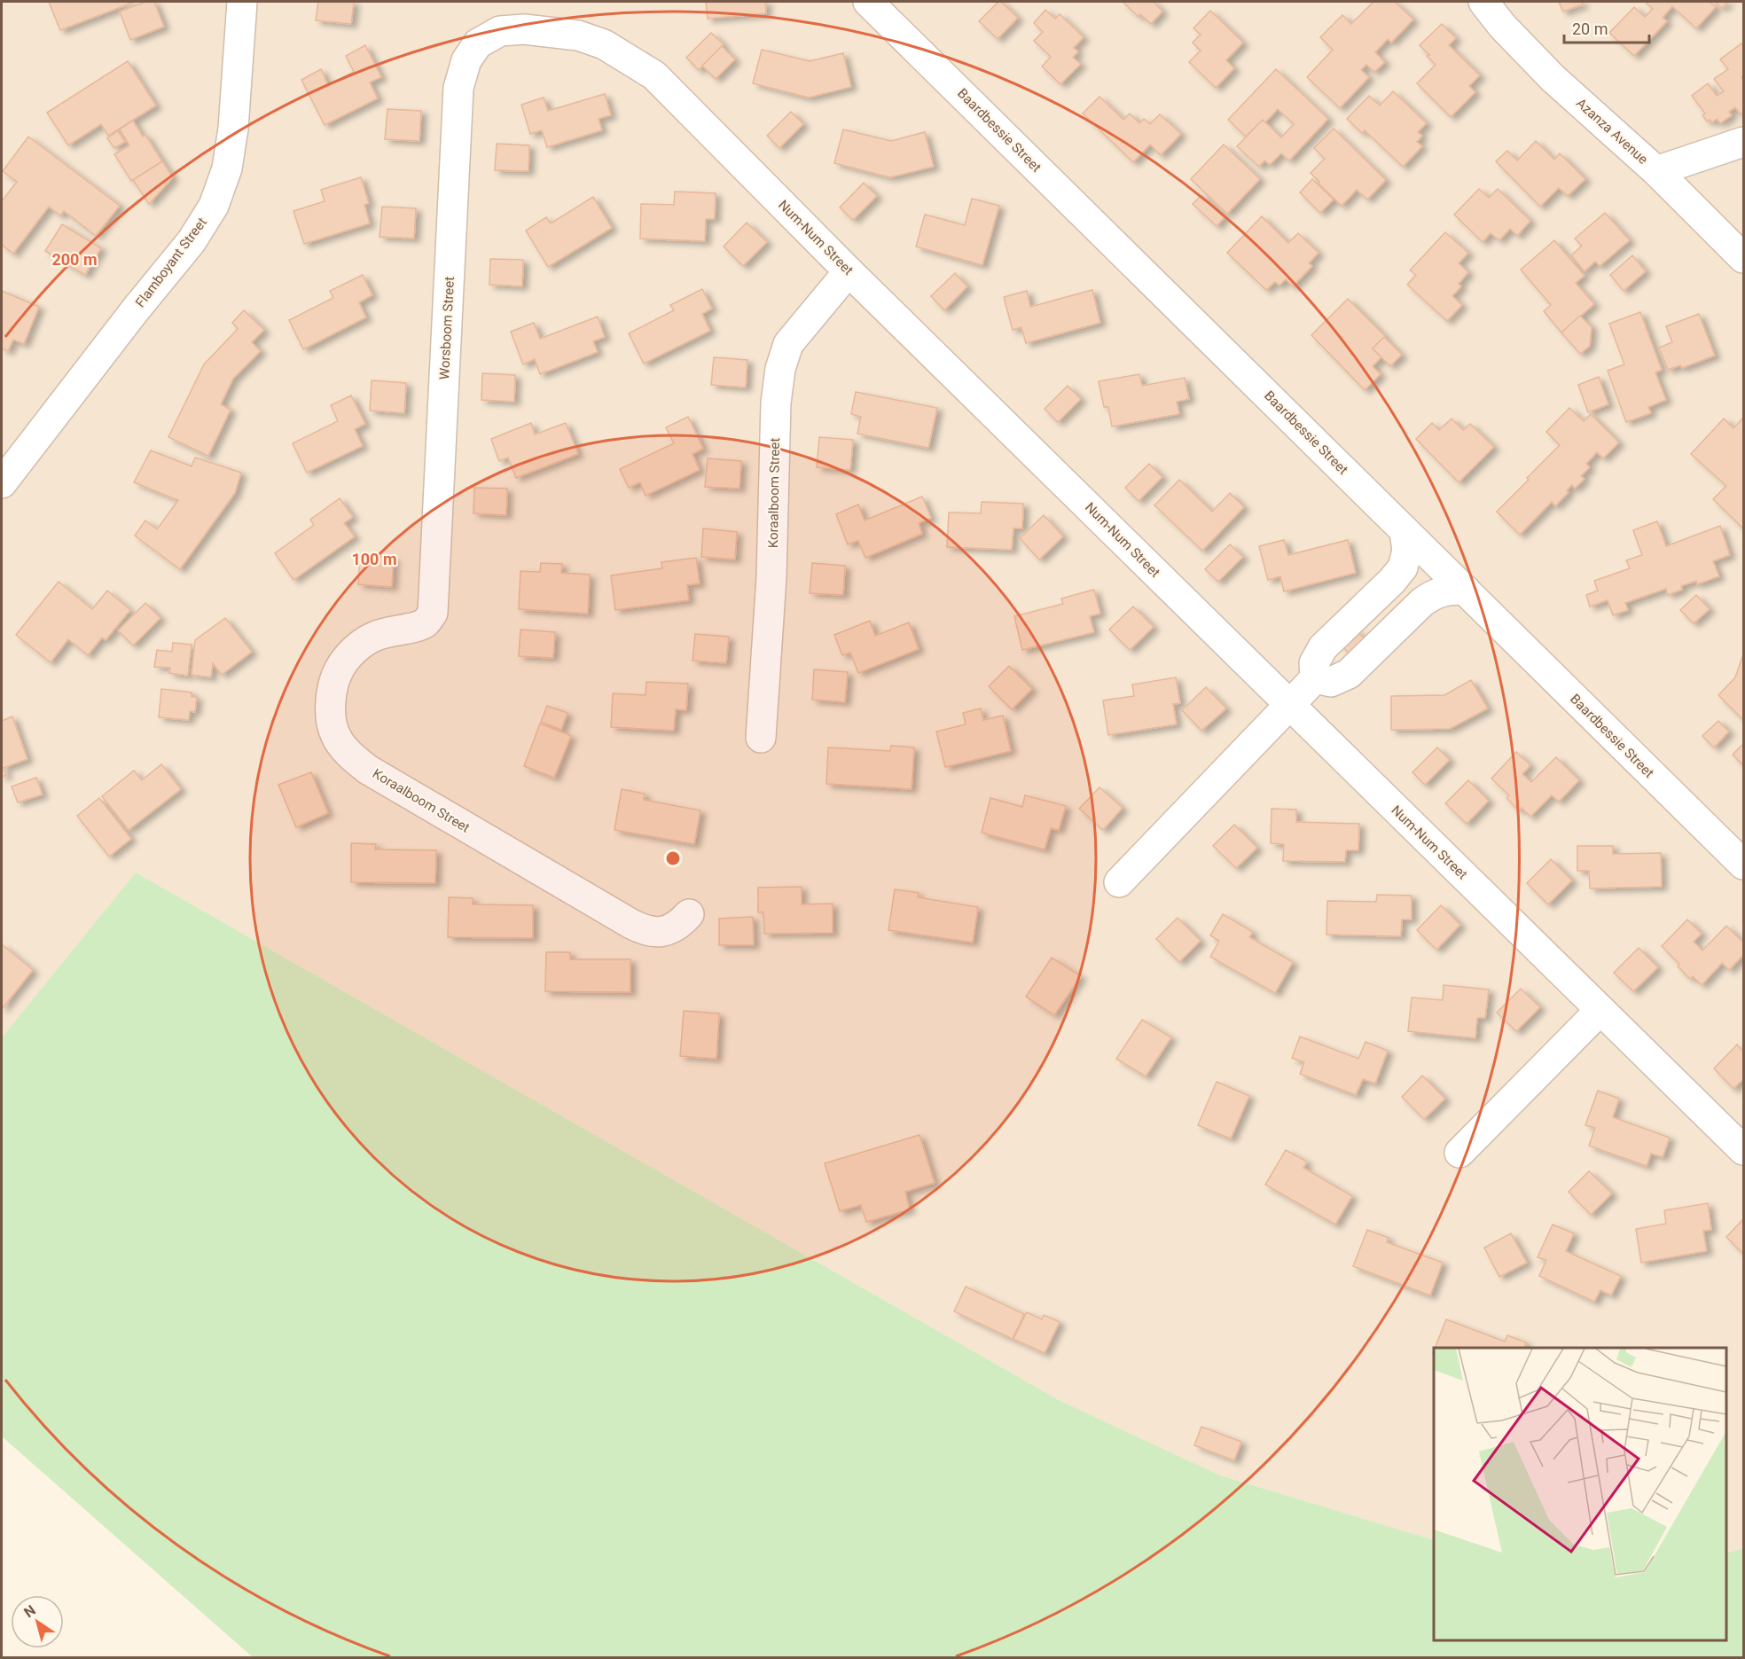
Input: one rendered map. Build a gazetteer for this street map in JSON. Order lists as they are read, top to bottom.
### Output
{
  "streets": {
    "street": [
      "Baardbessie Street",
      "Azanza Avenue",
      "Num-Num Street",
      "Flamboyant Street",
      "Worsboom Street",
      "Koraalboom Street"
    ]
  },
  "crossings": [
    ["Num-Num Street", "Worsboom Street"],
    ["Num-Num Street", "Koraalboom Street"],
    ["Worsboom Street", "Koraalboom Street"]
  ],
  "scale_bar": "20 m",
  "north": "top left",
  "rings": ["200 m", "100 m"]
}
